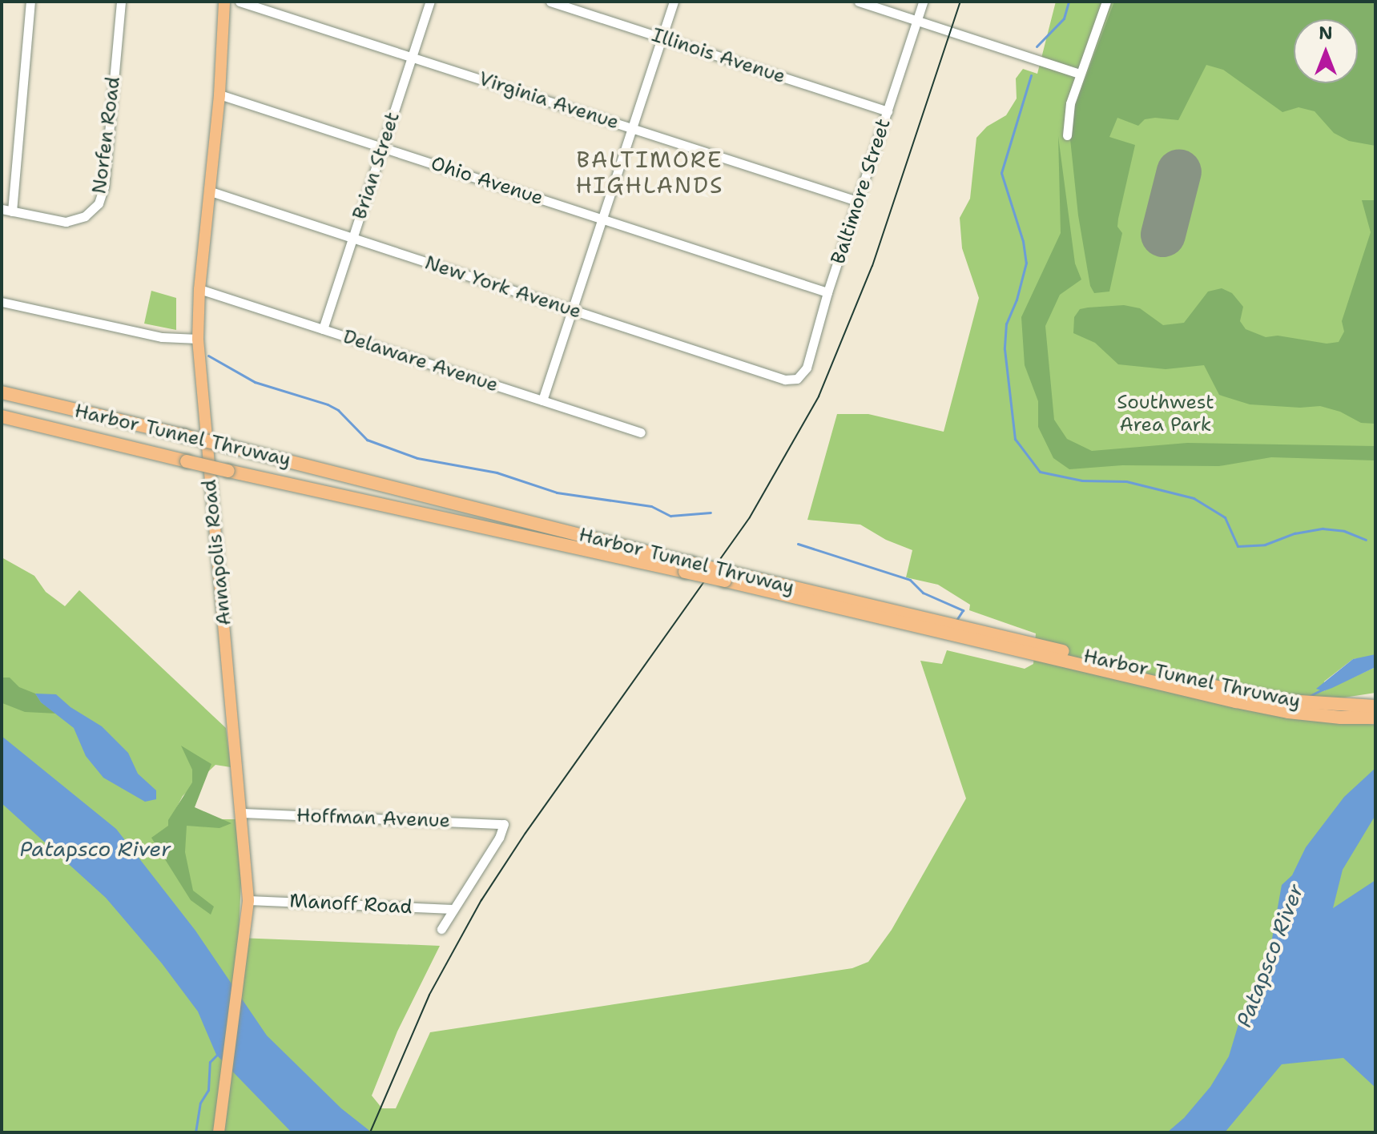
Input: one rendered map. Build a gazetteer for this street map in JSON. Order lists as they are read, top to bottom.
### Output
{
  "streets": {
    "highway": ["Harbor Tunnel Thruway"],
    "main road": ["Annapolis Road"],
    "street": [
      "Illinois Avenue",
      "Virginia Avenue",
      "Norfen Road",
      "Brian Street",
      "Ohio Avenue",
      "Baltimore Street",
      "New York Avenue",
      "Delaware Avenue",
      "Hoffman Avenue",
      "Manoff Road"
    ]
  },
  "crossings": [
    ["Illinois Avenue", "Baltimore Street"],
    ["Virginia Avenue", "Brian Street"],
    ["Virginia Avenue", "Baltimore Street"],
    ["Brian Street", "Ohio Avenue"],
    ["Brian Street", "New York Avenue"],
    ["Brian Street", "Delaware Avenue"],
    ["Ohio Avenue", "Baltimore Street"],
    ["Ohio Avenue", "Annapolis Road"],
    ["Baltimore Street", "New York Avenue"],
    ["New York Avenue", "Annapolis Road"],
    ["Delaware Avenue", "Annapolis Road"],
    ["Annapolis Road", "Hoffman Avenue"],
    ["Annapolis Road", "Manoff Road"],
    ["Hoffman Avenue", "Manoff Road"]
  ],
  "districts": ["BALTIMORE HIGHLANDS"],
  "water": ["Patapsco River"],
  "parks": ["Southwest Area Park"],
  "north": "top"
}
